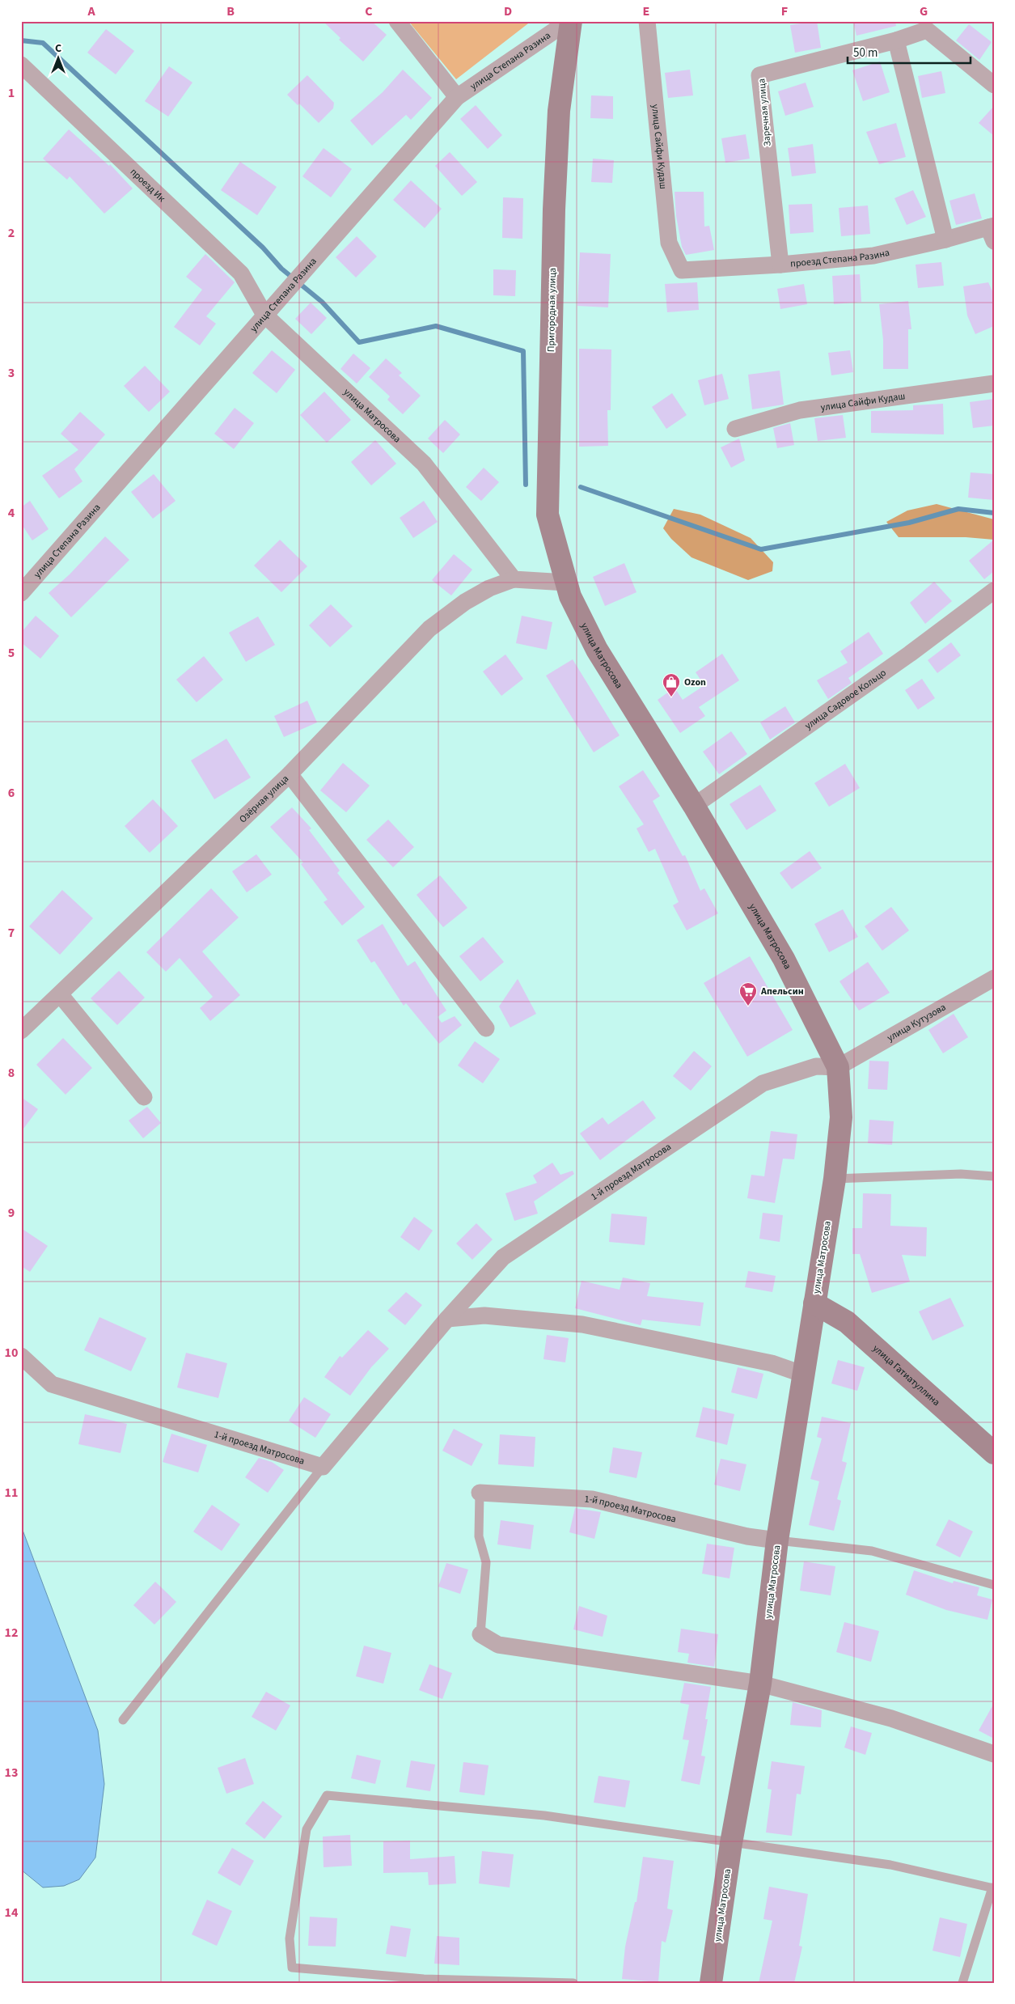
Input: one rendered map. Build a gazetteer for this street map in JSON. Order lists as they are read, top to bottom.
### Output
{
  "streets": {
    "main road": ["Пригородная улица", "улица Матросова", "улица Гатиатуллина"],
    "street": [
      "улица Степана Разина",
      "Заречная улица",
      "улица Сайфи Кудаш",
      "проезд Ик",
      "проезд Степана Разина",
      "улица Садовое Кольцо",
      "Озёрная улица",
      "улица Кутузова",
      "1-й проезд Матросова"
    ]
  },
  "crossings": [
    ["улица Степана Разина", "проезд Ик"],
    ["улица Степана Разина", "Пригородная улица"],
    ["улица Степана Разина", "улица Матросова"],
    ["Заречная улица", "проезд Степана Разина"],
    ["улица Сайфи Кудаш", "проезд Степана Разина"],
    ["проезд Ик", "улица Матросова"],
    ["Пригородная улица", "улица Матросова"],
    ["улица Матросова", "улица Садовое Кольцо"],
    ["улица Матросова", "Озёрная улица"],
    ["улица Матросова", "улица Кутузова"],
    ["улица Матросова", "1-й проезд Матросова"],
    ["улица Матросова", "улица Гатиатуллина"],
    ["улица Кутузова", "1-й проезд Матросова"]
  ],
  "places": {
    "shop": ["Ozon"],
    "supermarket": ["Апельсин"]
  },
  "scale_bar": "50 m",
  "north": "top",
  "grid": {
    "columns": [
      "A",
      "B",
      "C",
      "D",
      "E",
      "F",
      "G"
    ],
    "rows": [
      "1",
      "2",
      "3",
      "4",
      "5",
      "6",
      "7",
      "8",
      "9",
      "10",
      "11",
      "12",
      "13",
      "14"
    ]
  }
}
